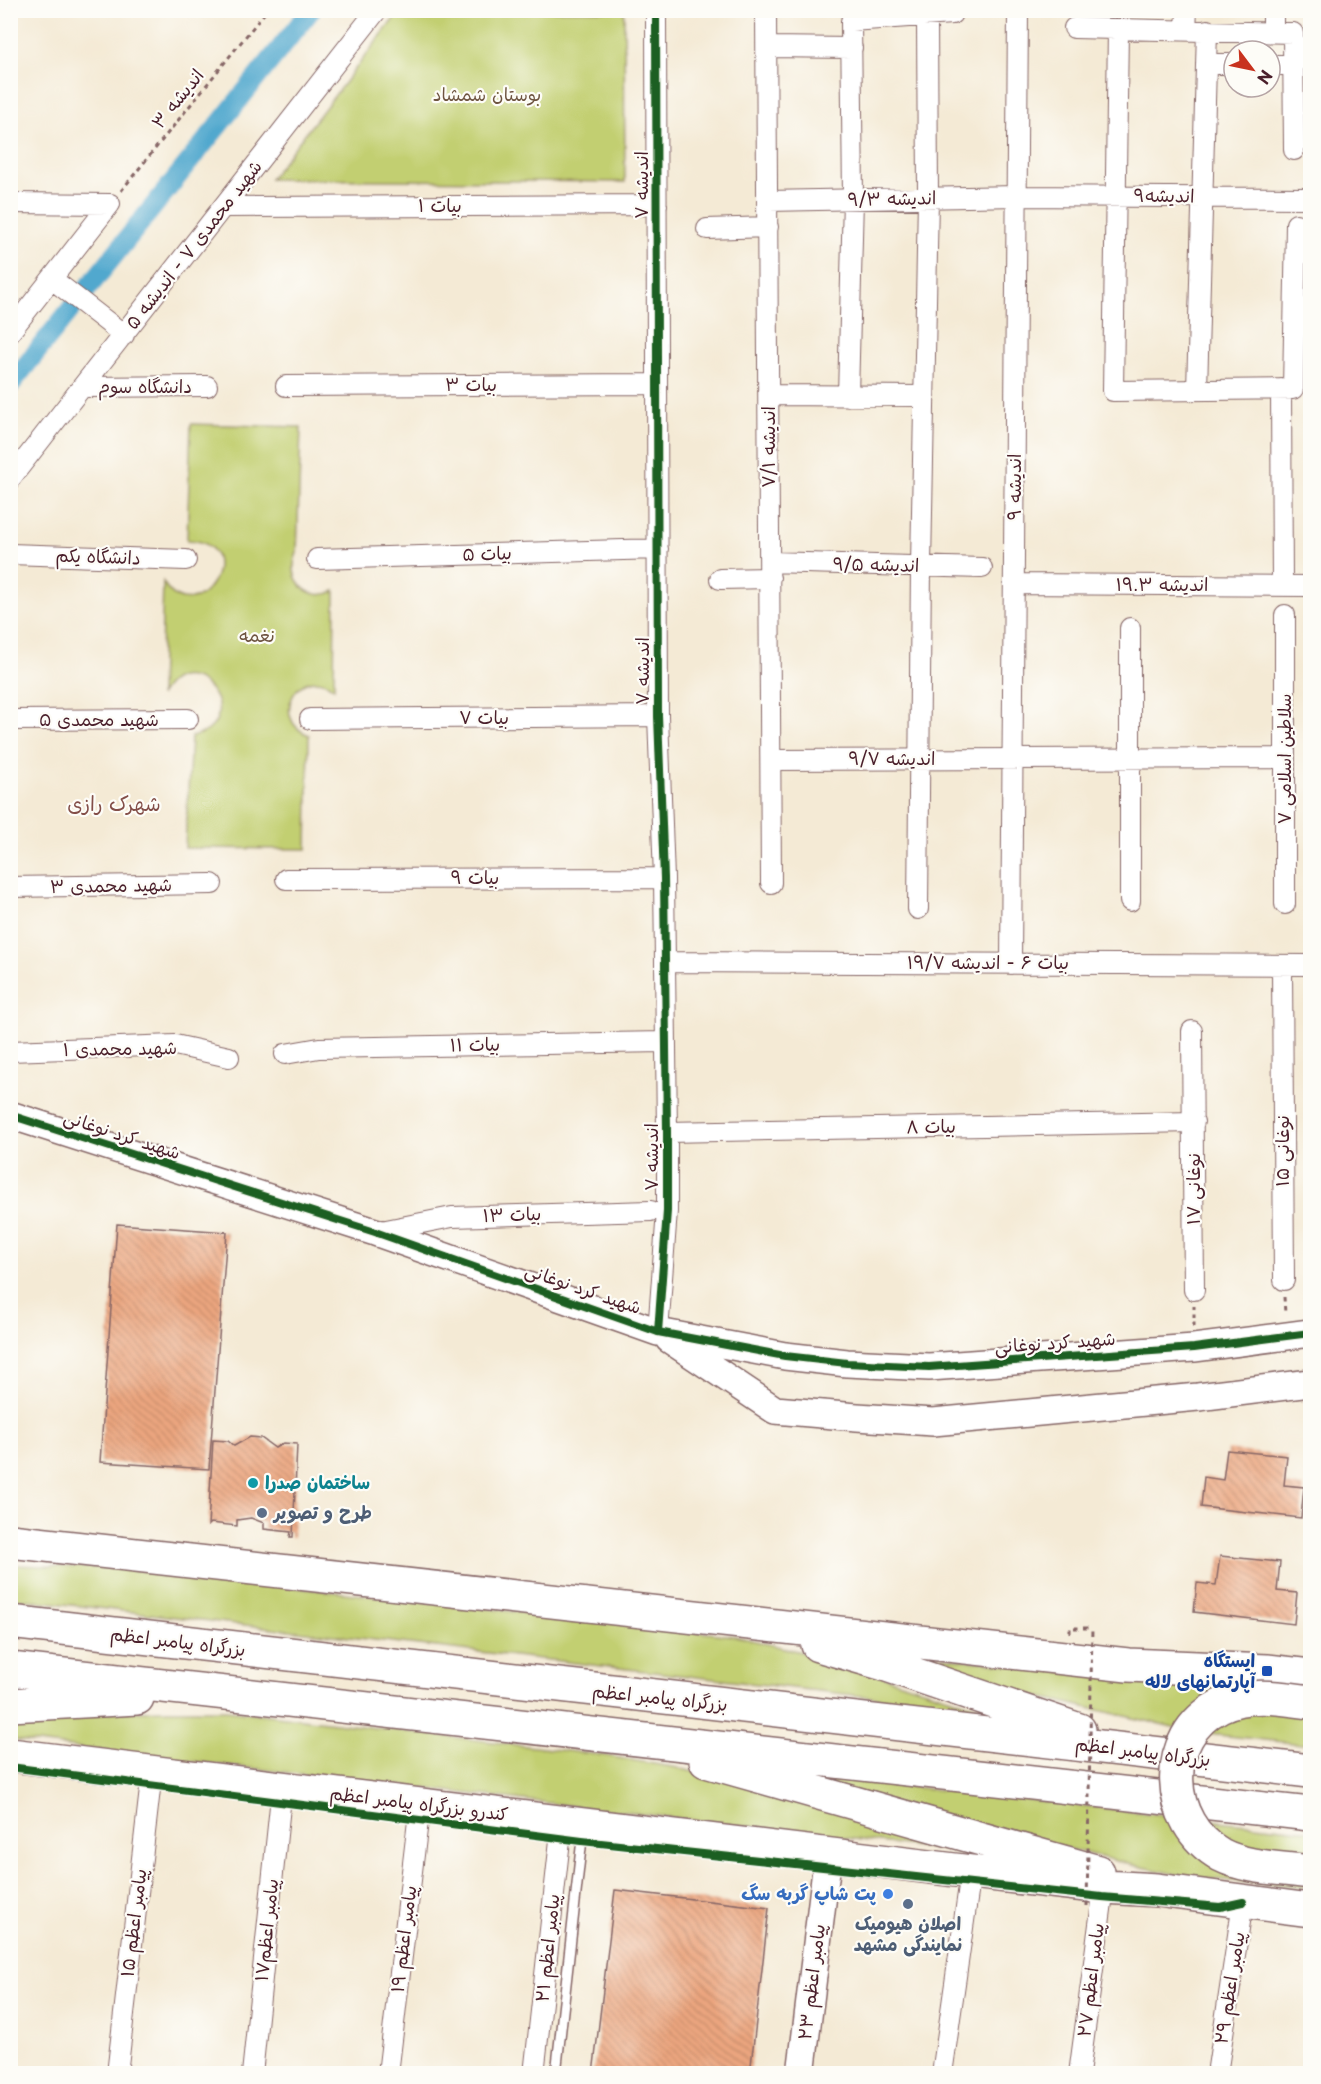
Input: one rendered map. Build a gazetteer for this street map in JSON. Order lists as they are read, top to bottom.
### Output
{
  "streets": {
    "highway": ["بزرگراه پیامبر اعظم", "کندرو بزرگراه پیامبر اعظم"],
    "street": [
      "اندیشه ۷",
      "اندیشه۹",
      "اندیشه ۹/۳",
      "بیات ۱",
      "شهید محمدی ۷ - اندیشه ۵",
      "بیات ۳",
      "دانشگاه سوم",
      "اندیشه ۷/۱",
      "اندیشه ۹",
      "بیات ۵",
      "دانشگاه یکم",
      "اندیشه ۹/۵",
      "اندیشه ۱۹.۳",
      "بیات ۷",
      "شهید محمدی ۵",
      "اندیشه ۹/۷",
      "سلاطین اسلامی ۷",
      "بیات ۹",
      "شهید محمدی ۳",
      "بیات ۶ - اندیشه ۱۹/۷",
      "بیات ۱۱",
      "شهید محمدی ۱",
      "بیات ۸",
      "شهید کرد نوغانی",
      "نوغانی ۱۵",
      "نوغانی ۱۷",
      "بیات ۱۳",
      "پیامبر اعظم ۱۵",
      "پیامبر اعظم۱۷",
      "پیامبر اعظم ۱۹",
      "پیامبر اعظم ۲۱",
      "پیامبر اعظم ۲۷",
      "پیامبر اعظم ۲۳",
      "پیامبر اعظم ۲۹"
    ],
    "path": ["اندیشه ۳"]
  },
  "crossings": [
    ["اندیشه ۷", "بیات ۱"],
    ["اندیشه ۷", "بیات ۳"],
    ["اندیشه ۷", "بیات ۵"],
    ["اندیشه ۷", "بیات ۷"],
    ["اندیشه ۷", "بیات ۹"],
    ["اندیشه ۷", "بیات ۶ - اندیشه ۱۹/۷"],
    ["اندیشه ۷", "بیات ۱۱"],
    ["اندیشه ۷", "بیات ۸"],
    ["اندیشه ۷", "شهید کرد نوغانی"],
    ["اندیشه۹", "اندیشه ۹/۳"],
    ["اندیشه۹", "اندیشه ۹"],
    ["اندیشه ۹/۳", "اندیشه ۷/۱"],
    ["اندیشه ۹/۳", "اندیشه ۹"],
    ["بیات ۱", "شهید محمدی ۷ - اندیشه ۵"],
    ["شهید محمدی ۷ - اندیشه ۵", "دانشگاه سوم"],
    ["اندیشه ۷/۱", "اندیشه ۹/۵"],
    ["اندیشه ۷/۱", "اندیشه ۹/۷"],
    ["اندیشه ۹", "اندیشه ۱۹.۳"],
    ["اندیشه ۹", "اندیشه ۹/۷"],
    ["اندیشه ۹", "بیات ۶ - اندیشه ۱۹/۷"],
    ["اندیشه ۹/۷", "سلاطین اسلامی ۷"],
    ["بیات ۶ - اندیشه ۱۹/۷", "نوغانی ۱۵"],
    ["بیات ۸", "نوغانی ۱۷"],
    ["شهید کرد نوغانی", "بیات ۱۳"],
    ["کندرو بزرگراه پیامبر اعظم", "پیامبر اعظم ۱۵"],
    ["کندرو بزرگراه پیامبر اعظم", "پیامبر اعظم۱۷"],
    ["کندرو بزرگراه پیامبر اعظم", "پیامبر اعظم ۱۹"],
    ["کندرو بزرگراه پیامبر اعظم", "پیامبر اعظم ۲۱"],
    ["کندرو بزرگراه پیامبر اعظم", "پیامبر اعظم ۲۷"],
    ["کندرو بزرگراه پیامبر اعظم", "پیامبر اعظم ۲۳"]
  ],
  "districts": ["شهرک رازی"],
  "parks": ["بوستان شمشاد", "نغمه"],
  "places": {
    "other": [
      "ساختمان صدرا",
      "طرح و تصویر",
      "پت شاپ گربه سگ",
      "اصلان هیومیک نمایندگی مشهد"
    ],
    "transit": ["ایستگاه آپارتمانهای لاله"]
  },
  "north": "bottom right"
}
